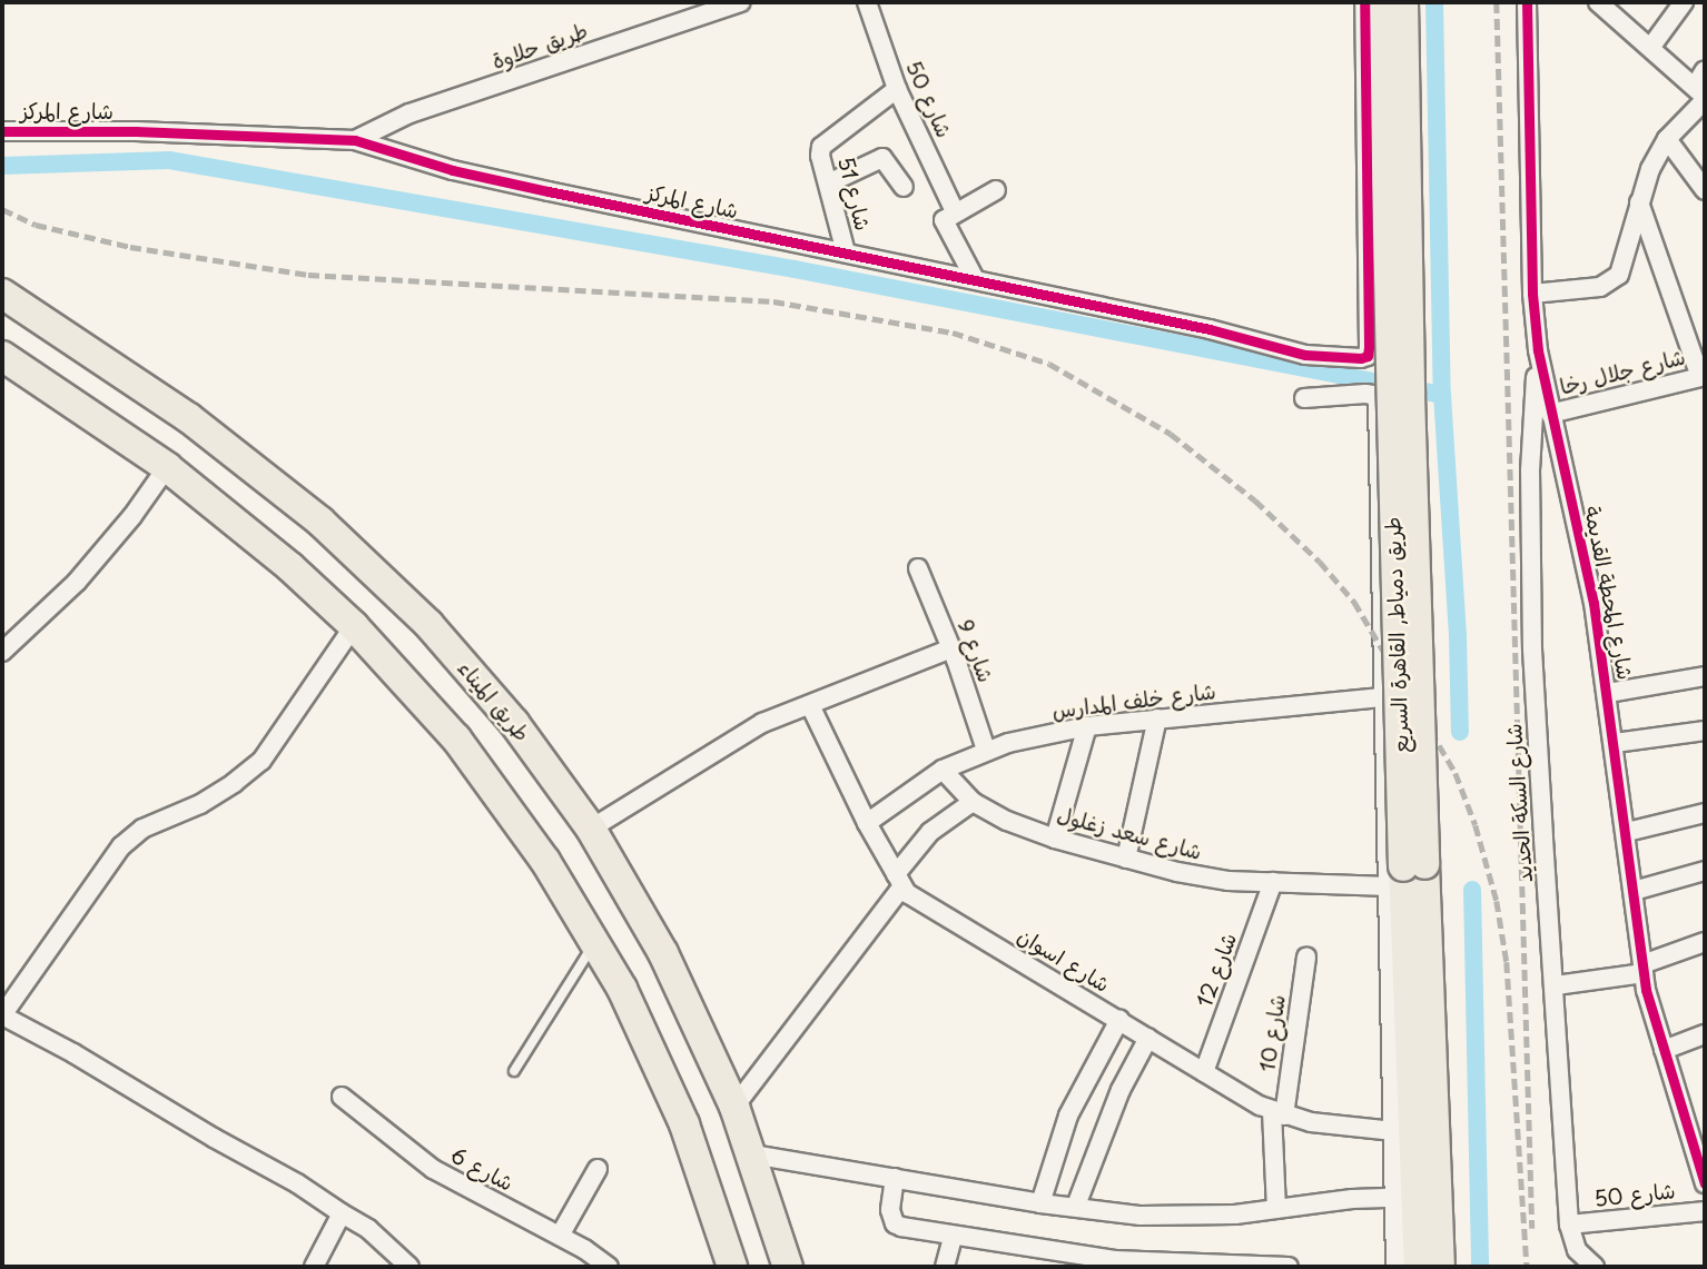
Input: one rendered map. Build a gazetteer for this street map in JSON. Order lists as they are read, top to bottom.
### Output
{
  "streets": {
    "highway": ["طريق دمياط, القاهرة السريع", "طريق الميناء"],
    "street": [
      "طريق حلاوة",
      "شارع 50",
      "شارع المركز",
      "شارع 51",
      "شارع جلال رخا",
      "شارع المحطة القديمة",
      "شارع 9",
      "شارع خلف المدارس",
      "شارع السكة الحديد",
      "شارع سعد زغلول",
      "شارع اسوان",
      "شارع 12",
      "شارع 10",
      "شارع 6"
    ]
  },
  "crossings": [
    ["طريق حلاوة", "شارع المركز"],
    ["شارع 50", "شارع 51"],
    ["شارع 50", "شارع السكة الحديد"],
    ["شارع المركز", "شارع 51"],
    ["شارع جلال رخا", "شارع المحطة القديمة"],
    ["شارع المحطة القديمة", "شارع السكة الحديد"],
    ["طريق دمياط, القاهرة السريع", "شارع سعد زغلول"],
    ["شارع 9", "شارع خلف المدارس"],
    ["شارع خلف المدارس", "شارع سعد زغلول"],
    ["شارع خلف المدارس", "شارع اسوان"],
    ["شارع سعد زغلول", "شارع 12"],
    ["شارع اسوان", "شارع 12"],
    ["شارع اسوان", "شارع 10"]
  ]
}
